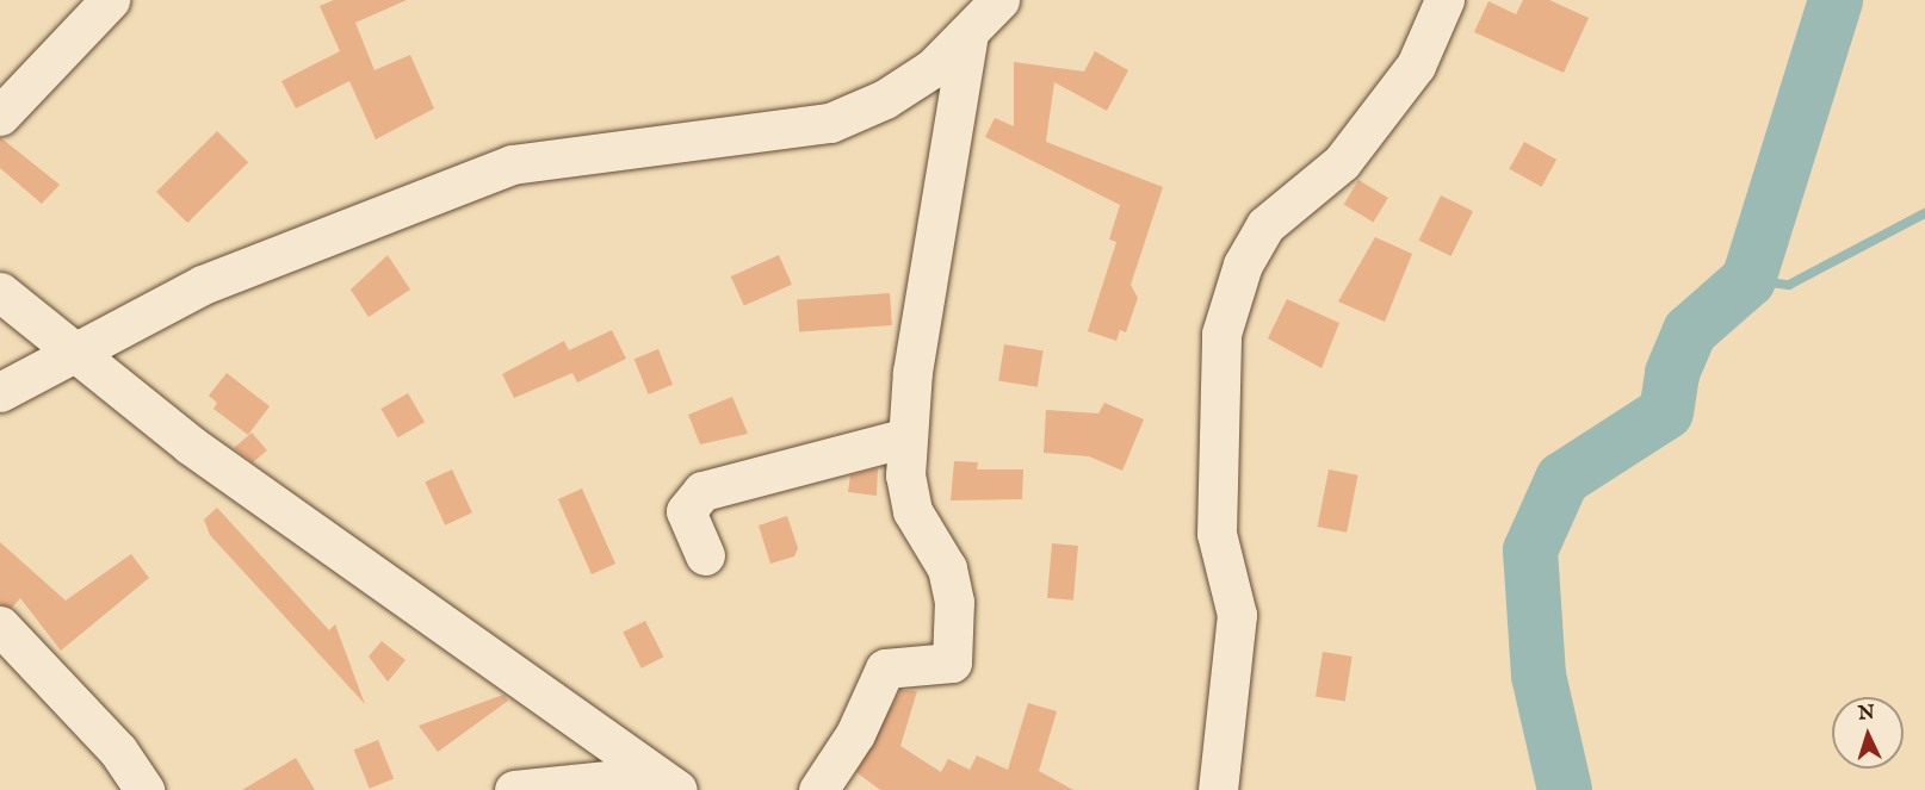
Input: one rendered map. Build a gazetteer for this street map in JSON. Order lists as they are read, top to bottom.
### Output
{
  "north": "top"
}
